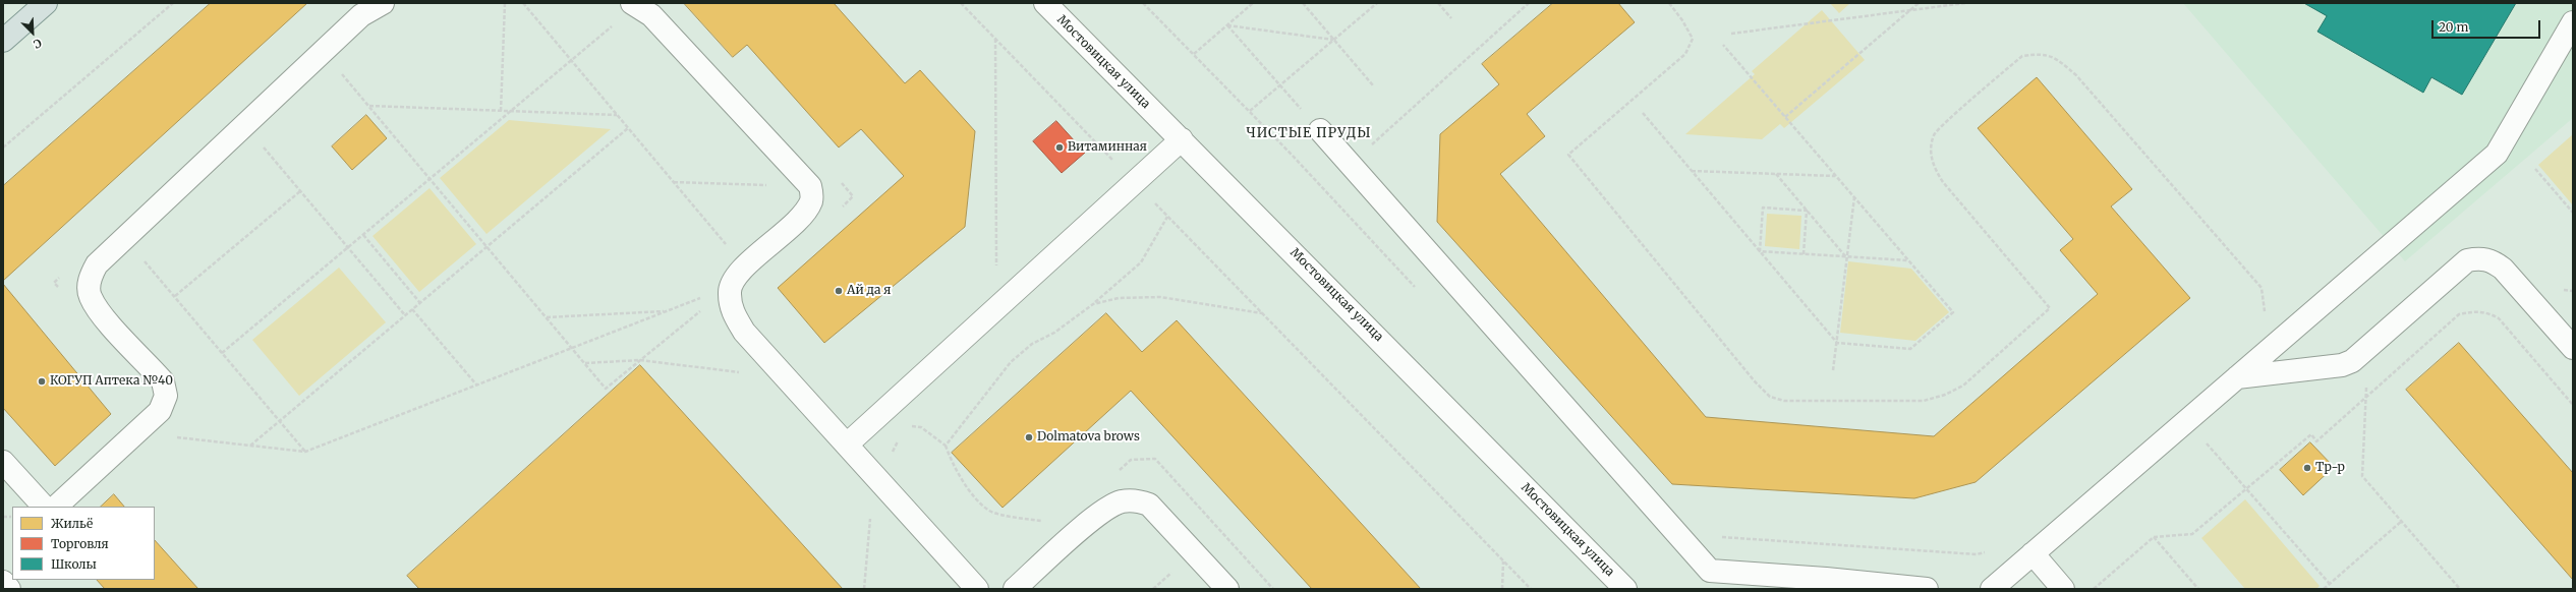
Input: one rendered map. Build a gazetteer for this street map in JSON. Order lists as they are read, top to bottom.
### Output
{
  "streets": {
    "street": ["Мостовицкая улица"]
  },
  "districts": ["ЧИСТЫЕ ПРУДЫ"],
  "places": [
    "Витаминная",
    "Ай да я",
    "КОГУП Аптека №40",
    "Dolmatova brows",
    "Тр-р"
  ],
  "legend": ["Жильё", "Торговля", "Школы"],
  "scale_bar": "20 m",
  "north": "bottom right"
}
